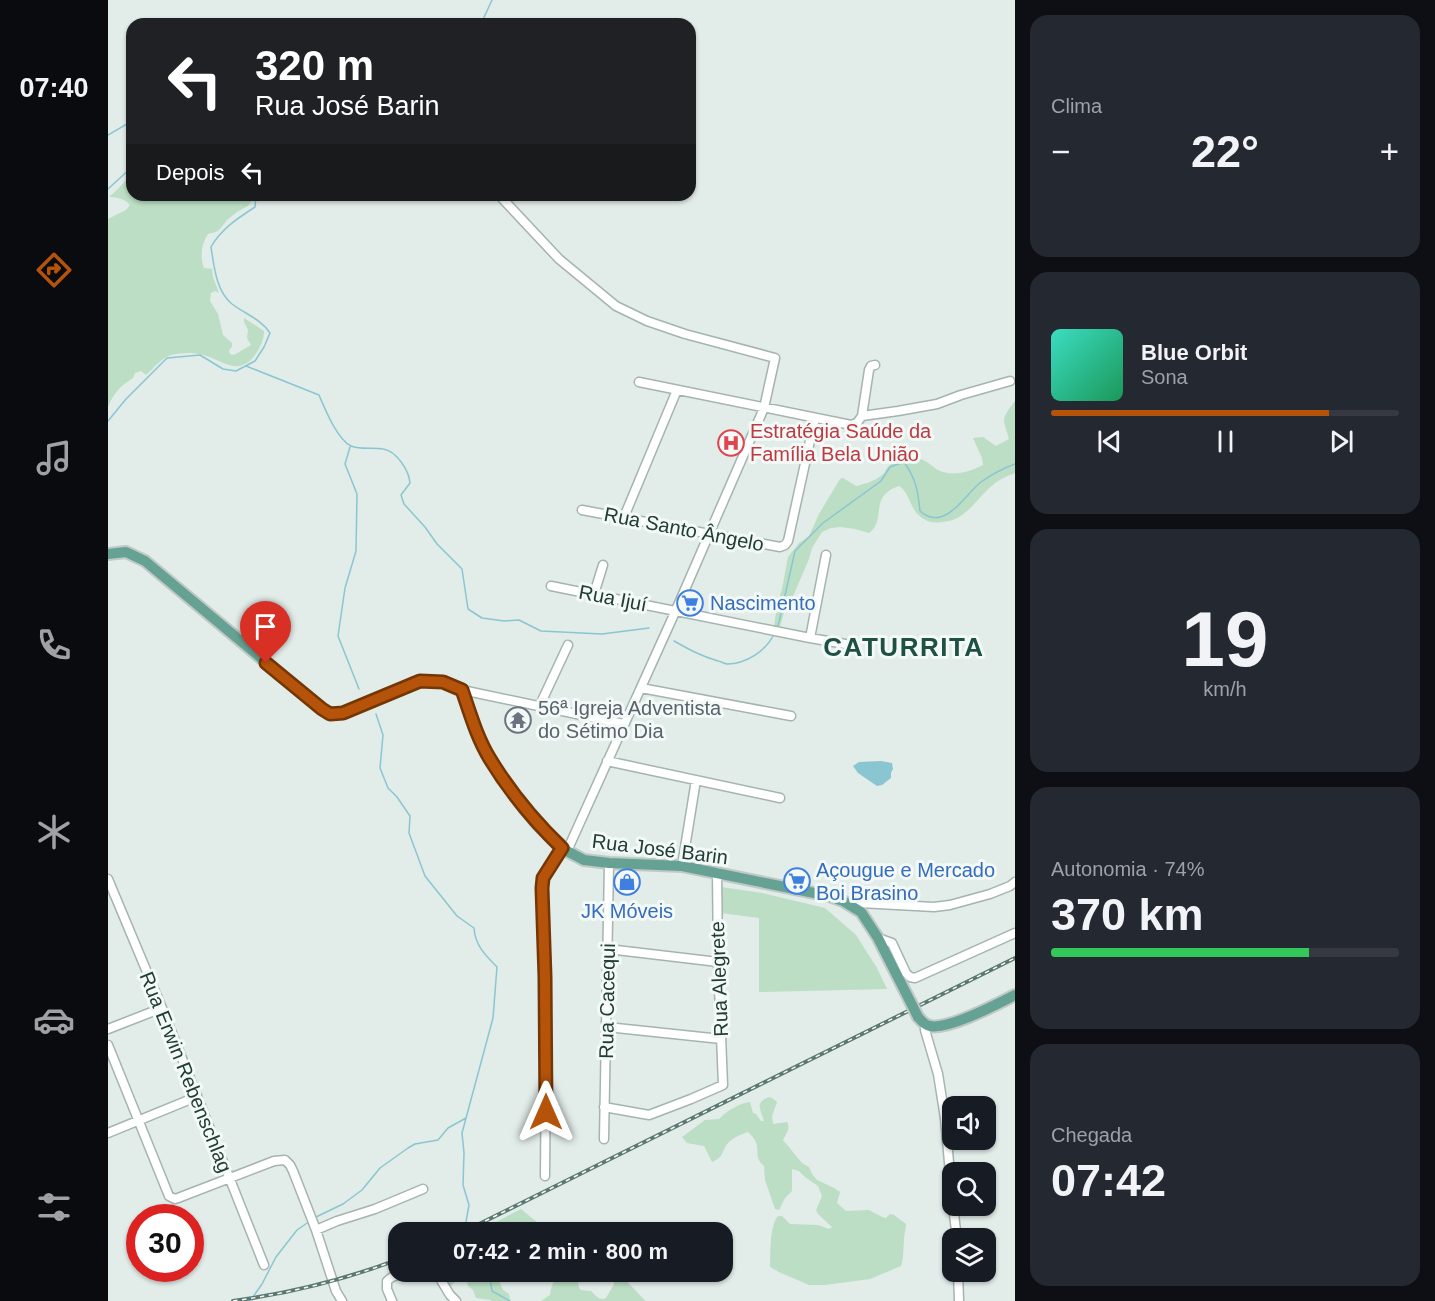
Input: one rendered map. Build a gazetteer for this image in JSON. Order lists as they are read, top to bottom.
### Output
{
  "streets": {
    "main road": ["Rua José Barin"],
    "street": [
      "Rua Santo Ângelo",
      "Rua Ijuí",
      "Rua Alegrete",
      "Rua Cacequi",
      "Rua Erwin Rebenschlag"
    ]
  },
  "crossings": [
    ["Rua José Barin", "Rua Alegrete"],
    ["Rua José Barin", "Rua Cacequi"],
    ["Rua Alegrete", "Rua Cacequi"]
  ],
  "districts": ["CATURRITA"],
  "places": {
    "hospital": ["Estratégia Saúde da Família Bela União"],
    "supermarket": ["Nascimento", "Açougue e Mercado Boi Brasino"],
    "temple": ["56ª Igreja Adventista do Sétimo Dia"],
    "shop": ["JK Móveis"]
  },
  "page": {
    "tabs": "07:40",
    "tile": [
      "Clima",
      ["19", "km/h"],
      ["Autonomia · 74%", "370 km"],
      ["Chegada", "07:42"]
    ],
    "turn": ["320 m", "Rua José Barin"],
    "heat": ["−", "22°", "+"],
    "then": "Depois",
    "song": ["Blue Orbit", "Sona"],
    "limit": "30",
    "trip": "07:42 · 2 min · 800 m"
  }
}
